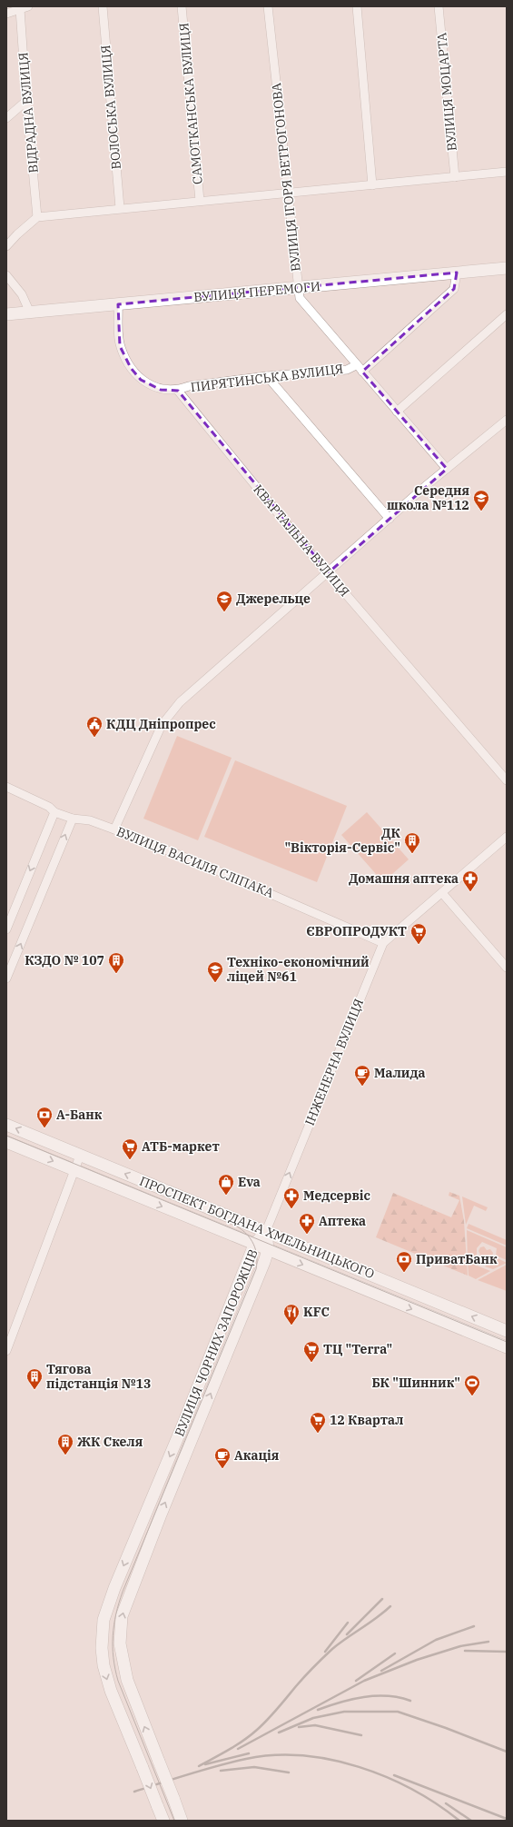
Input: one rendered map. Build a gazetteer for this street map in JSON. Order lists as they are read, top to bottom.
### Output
{
  "streets": {
    "main road": ["ВУЛИЦЯ ПЕРЕМОГИ", "ПРОСПЕКТ БОГДАНА ХМЕЛЬНИЦЬКОГО", "ВУЛИЦЯ ЧОРНИХ ЗАПОРОЖЦІВ"],
    "street": [
      "ВУЛИЦЯ МОЦАРТА",
      "САМОТКАНСЬКА ВУЛИЦЯ",
      "ВОЛОСЬКА ВУЛИЦЯ",
      "ВІДРАДНА ВУЛИЦЯ",
      "ВУЛИЦЯ ІГОРЯ ВЕТРОГОНОВА",
      "ПИРЯТИНСЬКА ВУЛИЦЯ",
      "КВАРТАЛЬНА ВУЛИЦЯ",
      "ВУЛИЦЯ ВАСИЛЯ СЛІПАКА",
      "ІНЖЕНЕРНА ВУЛИЦЯ"
    ]
  },
  "crossings": [
    ["ВУЛИЦЯ ІГОРЯ ВЕТРОГОНОВА", "ВУЛИЦЯ ПЕРЕМОГИ"],
    ["ВУЛИЦЯ ІГОРЯ ВЕТРОГОНОВА", "ПИРЯТИНСЬКА ВУЛИЦЯ"],
    ["ПИРЯТИНСЬКА ВУЛИЦЯ", "КВАРТАЛЬНА ВУЛИЦЯ"],
    ["ВУЛИЦЯ ВАСИЛЯ СЛІПАКА", "ІНЖЕНЕРНА ВУЛИЦЯ"],
    ["ІНЖЕНЕРНА ВУЛИЦЯ", "ПРОСПЕКТ БОГДАНА ХМЕЛЬНИЦЬКОГО"],
    ["ІНЖЕНЕРНА ВУЛИЦЯ", "ВУЛИЦЯ ЧОРНИХ ЗАПОРОЖЦІВ"],
    ["ПРОСПЕКТ БОГДАНА ХМЕЛЬНИЦЬКОГО", "ВУЛИЦЯ ЧОРНИХ ЗАПОРОЖЦІВ"]
  ],
  "one_way": ["ІНЖЕНЕРНА ВУЛИЦЯ"],
  "places": {
    "school or university": ["Середня школа №112", "Джерельце", "Техніко-економічний ліцей №61"],
    "public building": ["КДЦ Дніпропрес"],
    "building": [
      "ДК \"Вікторія-Сервіс\"",
      "КЗДО № 107",
      "Тягова пiдстанцiя №13",
      "ЖК Скеля"
    ],
    "pharmacy": ["Домашня аптека", "Медсервіс", "Аптека"],
    "supermarket": [
      "ЄВРОПРОДУКТ",
      "АТБ-маркет",
      "ТЦ \"Terra\"",
      "12 Квартал"
    ],
    "cafe": ["Малида", "Акація"],
    "bank": ["А-Банк", "ПриватБанк"],
    "shop": ["Eva"],
    "restaurant": ["KFC"],
    "sports": ["БК \"Шинник\""]
  }
}
